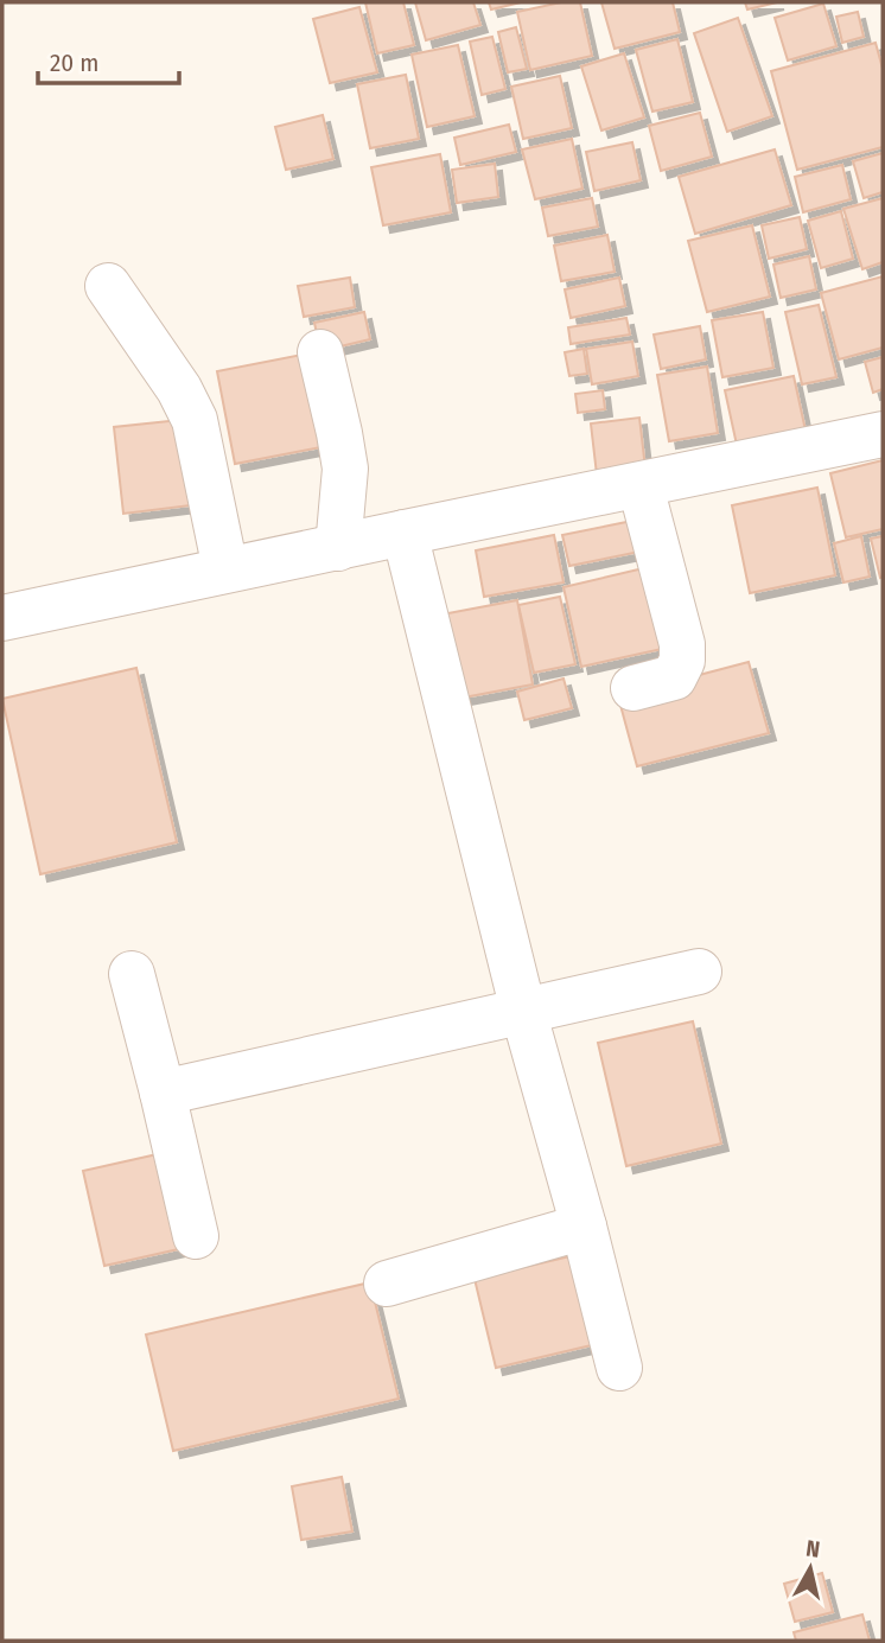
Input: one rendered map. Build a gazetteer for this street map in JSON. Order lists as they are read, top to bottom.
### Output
{
  "scale_bar": "20 m",
  "north": "top"
}
